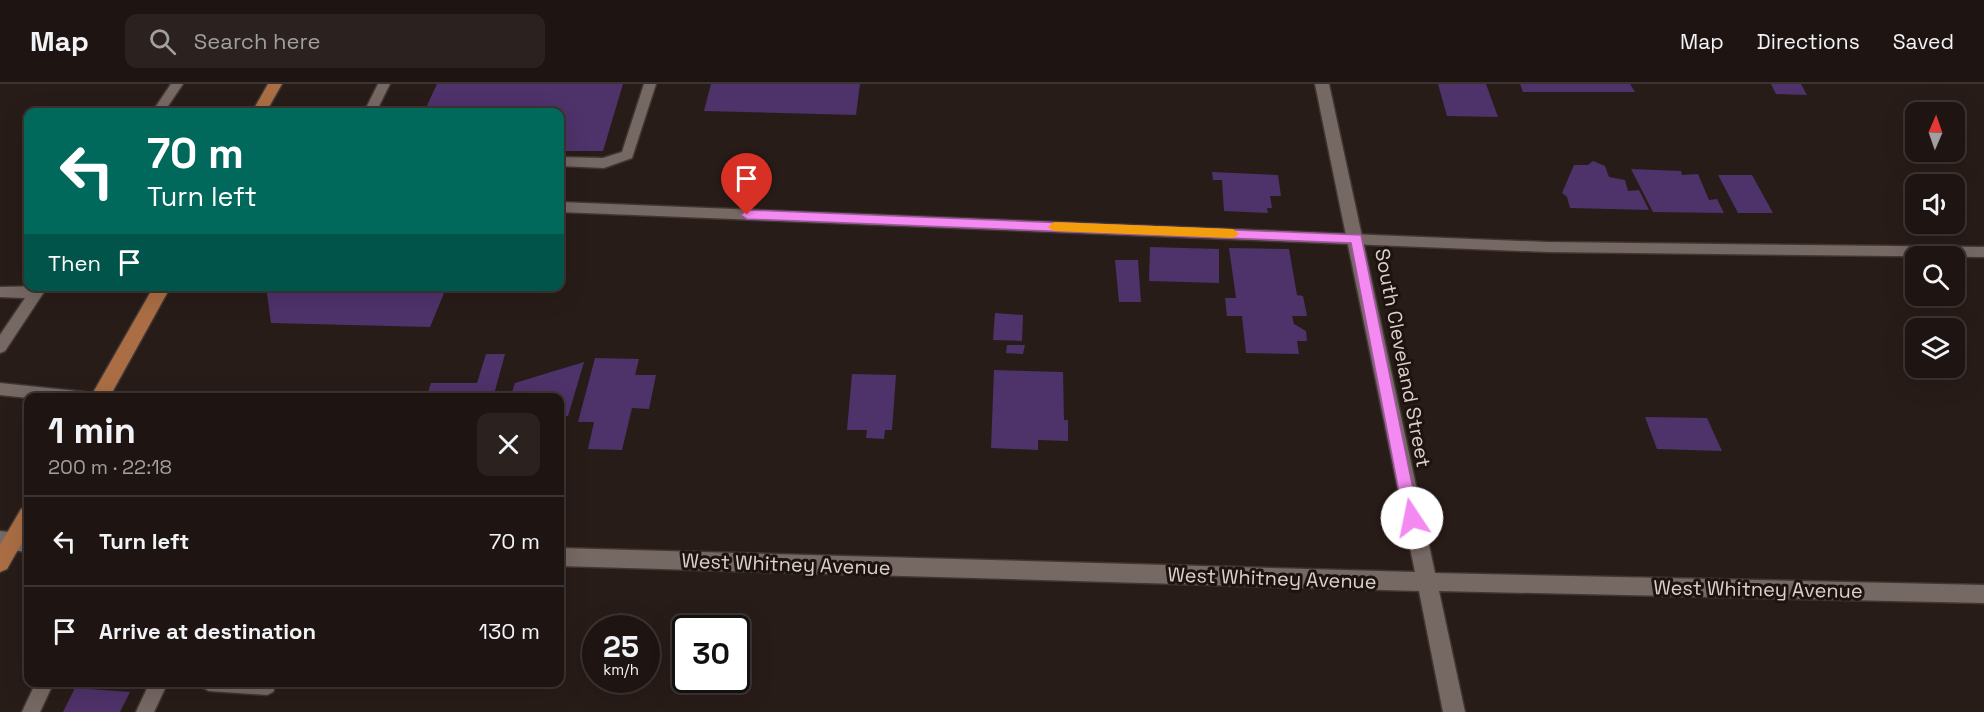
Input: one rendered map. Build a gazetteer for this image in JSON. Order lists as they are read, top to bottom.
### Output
{
  "streets": {
    "street": ["South Cleveland Street", "West Whitney Avenue"]
  },
  "crossings": [
    ["South Cleveland Street", "West Whitney Avenue"]
  ],
  "north": "top",
  "page": {
    "header": "Map",
    "search": "Search here",
    "nav": ["Map", "Directions", "Saved"],
    "turn": ["70 m", "Turn left"],
    "then": "Then",
    "heading": ["1 min", "200 m · 22:18"],
    "list": [
      {
        "name": "Turn left",
        "value": "70 m"
      },
      {
        "name": "Arrive at destination",
        "value": "130 m"
      }
    ],
    "speed": "25 km/h",
    "limit": "30"
  }
}
